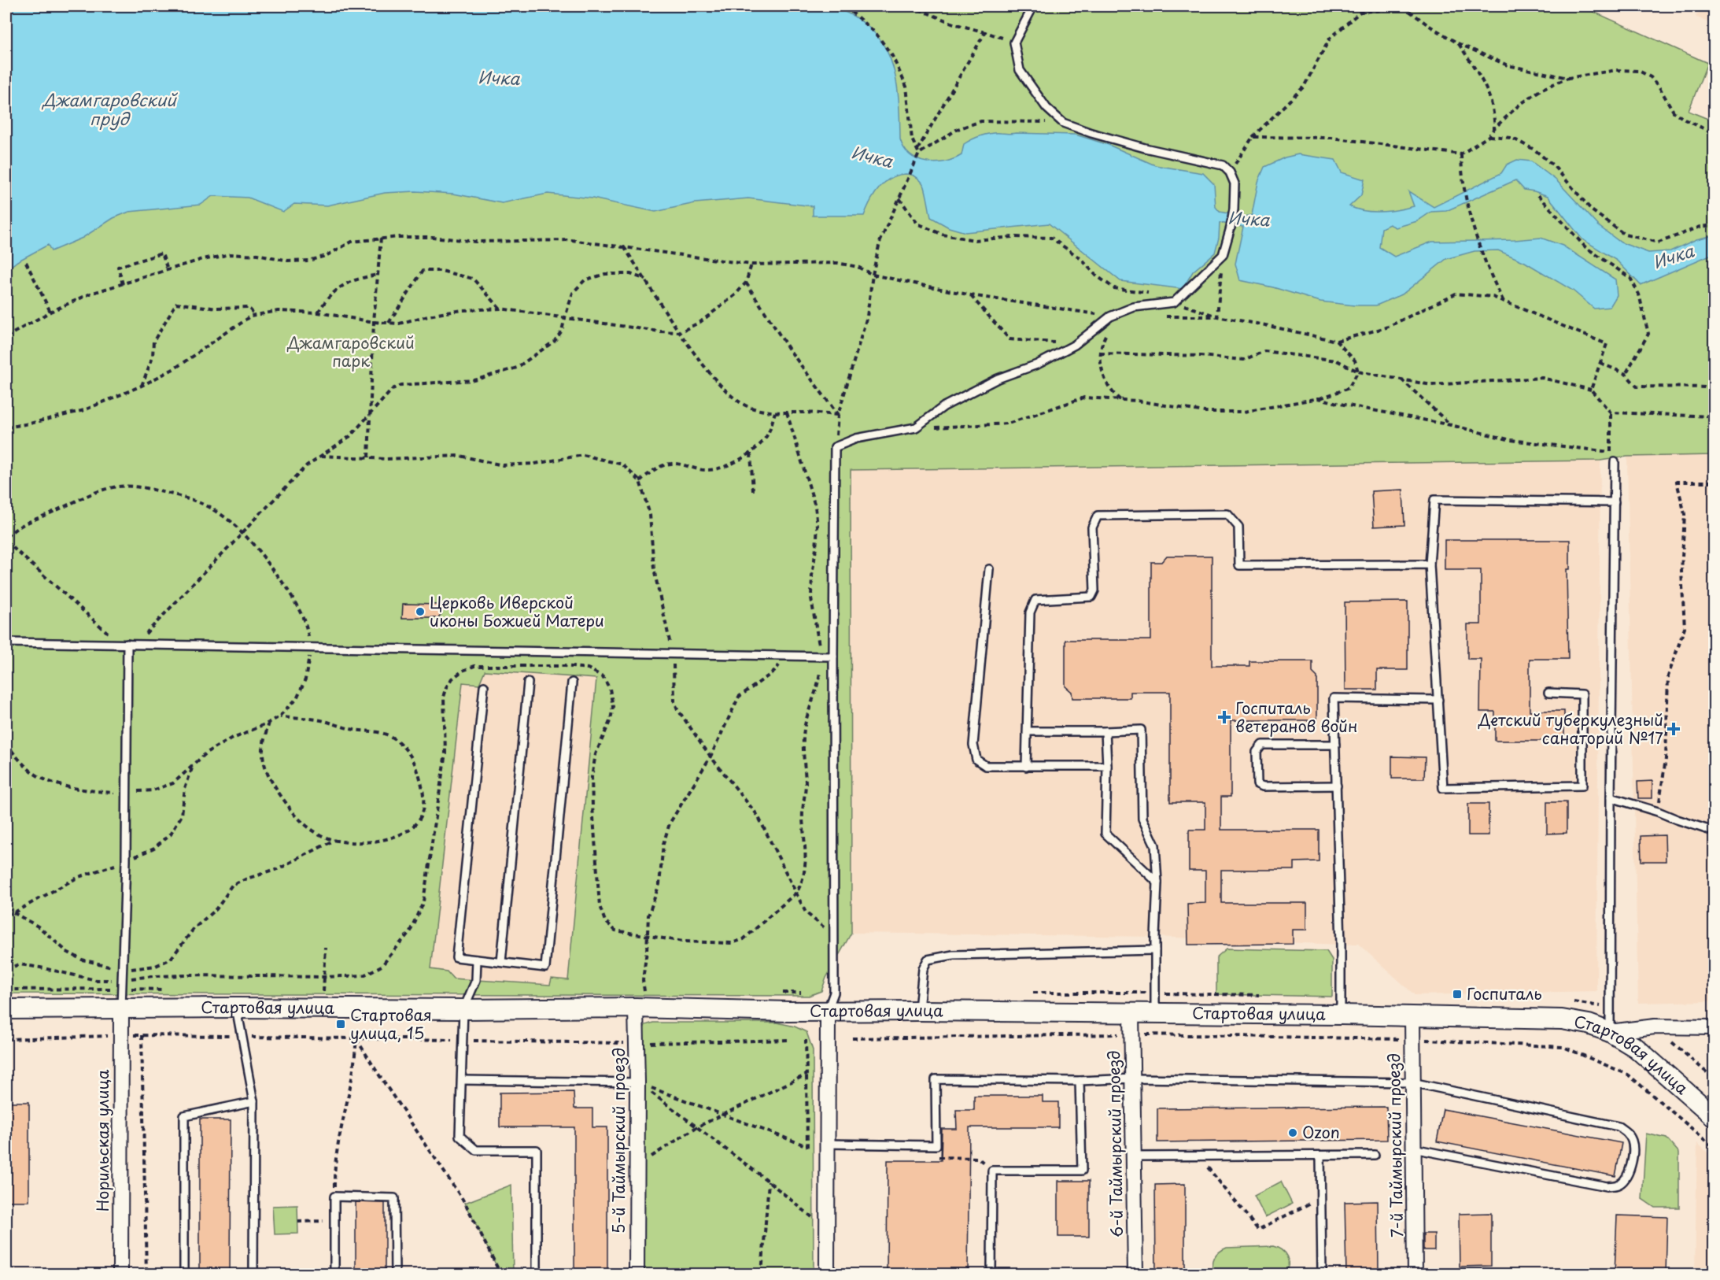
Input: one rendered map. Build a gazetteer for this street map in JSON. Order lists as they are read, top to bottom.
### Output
{
  "streets": {
    "street": [
      "Стартовая улица",
      "Норильская улица",
      "5-й Таймырский проезд",
      "6-й Таймырский проезд",
      "7-й Таймырский проезд"
    ]
  },
  "crossings": [
    ["Стартовая улица", "Норильская улица"],
    ["Стартовая улица", "5-й Таймырский проезд"],
    ["Стартовая улица", "6-й Таймырский проезд"],
    ["Стартовая улица", "7-й Таймырский проезд"]
  ],
  "water": ["Ичка", "Джамгаровский пруд"],
  "parks": ["Джамгаровский парк"],
  "places": {
    "other": ["Церковь Иверской иконы Божией Матери", "Ozon"],
    "health": ["Госпиталь ветеранов войн", "Детский туберкулезный санаторий №17"],
    "transit": ["Госпиталь", "Стартовая улица, 15"]
  }
}
